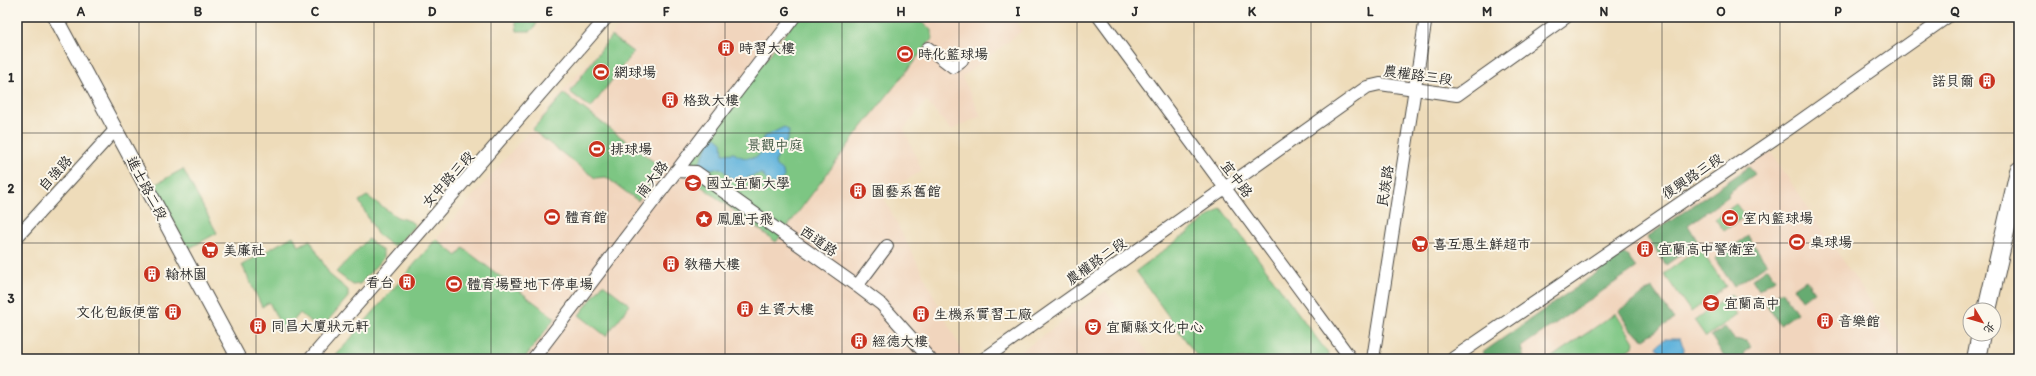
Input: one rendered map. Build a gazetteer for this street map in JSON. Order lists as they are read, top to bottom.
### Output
{
  "streets": {
    "street": [
      "農權路三段",
      "自強路",
      "復興路三段",
      "女中路三段",
      "南大路",
      "宜中路",
      "民族路",
      "進士路二段",
      "西道路",
      "農權路二段"
    ]
  },
  "crossings": [
    ["農權路三段", "宜中路"],
    ["農權路三段", "民族路"],
    ["農權路三段", "農權路二段"],
    ["自強路", "進士路二段"],
    ["南大路", "西道路"],
    ["宜中路", "農權路二段"]
  ],
  "parks": ["景觀中庭"],
  "places": {
    "building": [
      "時習大樓",
      "諾貝爾",
      "格致大樓",
      "園藝系舊館",
      "宜蘭高中警衛室",
      "教穡大樓",
      "翰林園",
      "看台",
      "生資大樓",
      "文化包飯便當",
      "生機系實習工廠",
      "音樂館",
      "同昌大廈狀元軒",
      "經德大樓"
    ],
    "sports": [
      "時化籃球場",
      "網球場",
      "排球場",
      "體育館",
      "室內籃球場",
      "桌球場",
      "體育場暨地下停車場"
    ],
    "school or university": ["國立宜蘭大學", "宜蘭高中"],
    "place": ["鳳凰于飛"],
    "supermarket": ["喜互惠生鮮超市", "美廉社"],
    "theatre": ["宜蘭縣文化中心"]
  },
  "north": "bottom right",
  "grid": {
    "columns": [
      "A",
      "B",
      "C",
      "D",
      "E",
      "F",
      "G",
      "H",
      "I",
      "J",
      "K",
      "L",
      "M",
      "N",
      "O",
      "P",
      "Q"
    ],
    "rows": ["1", "2", "3"]
  }
}
